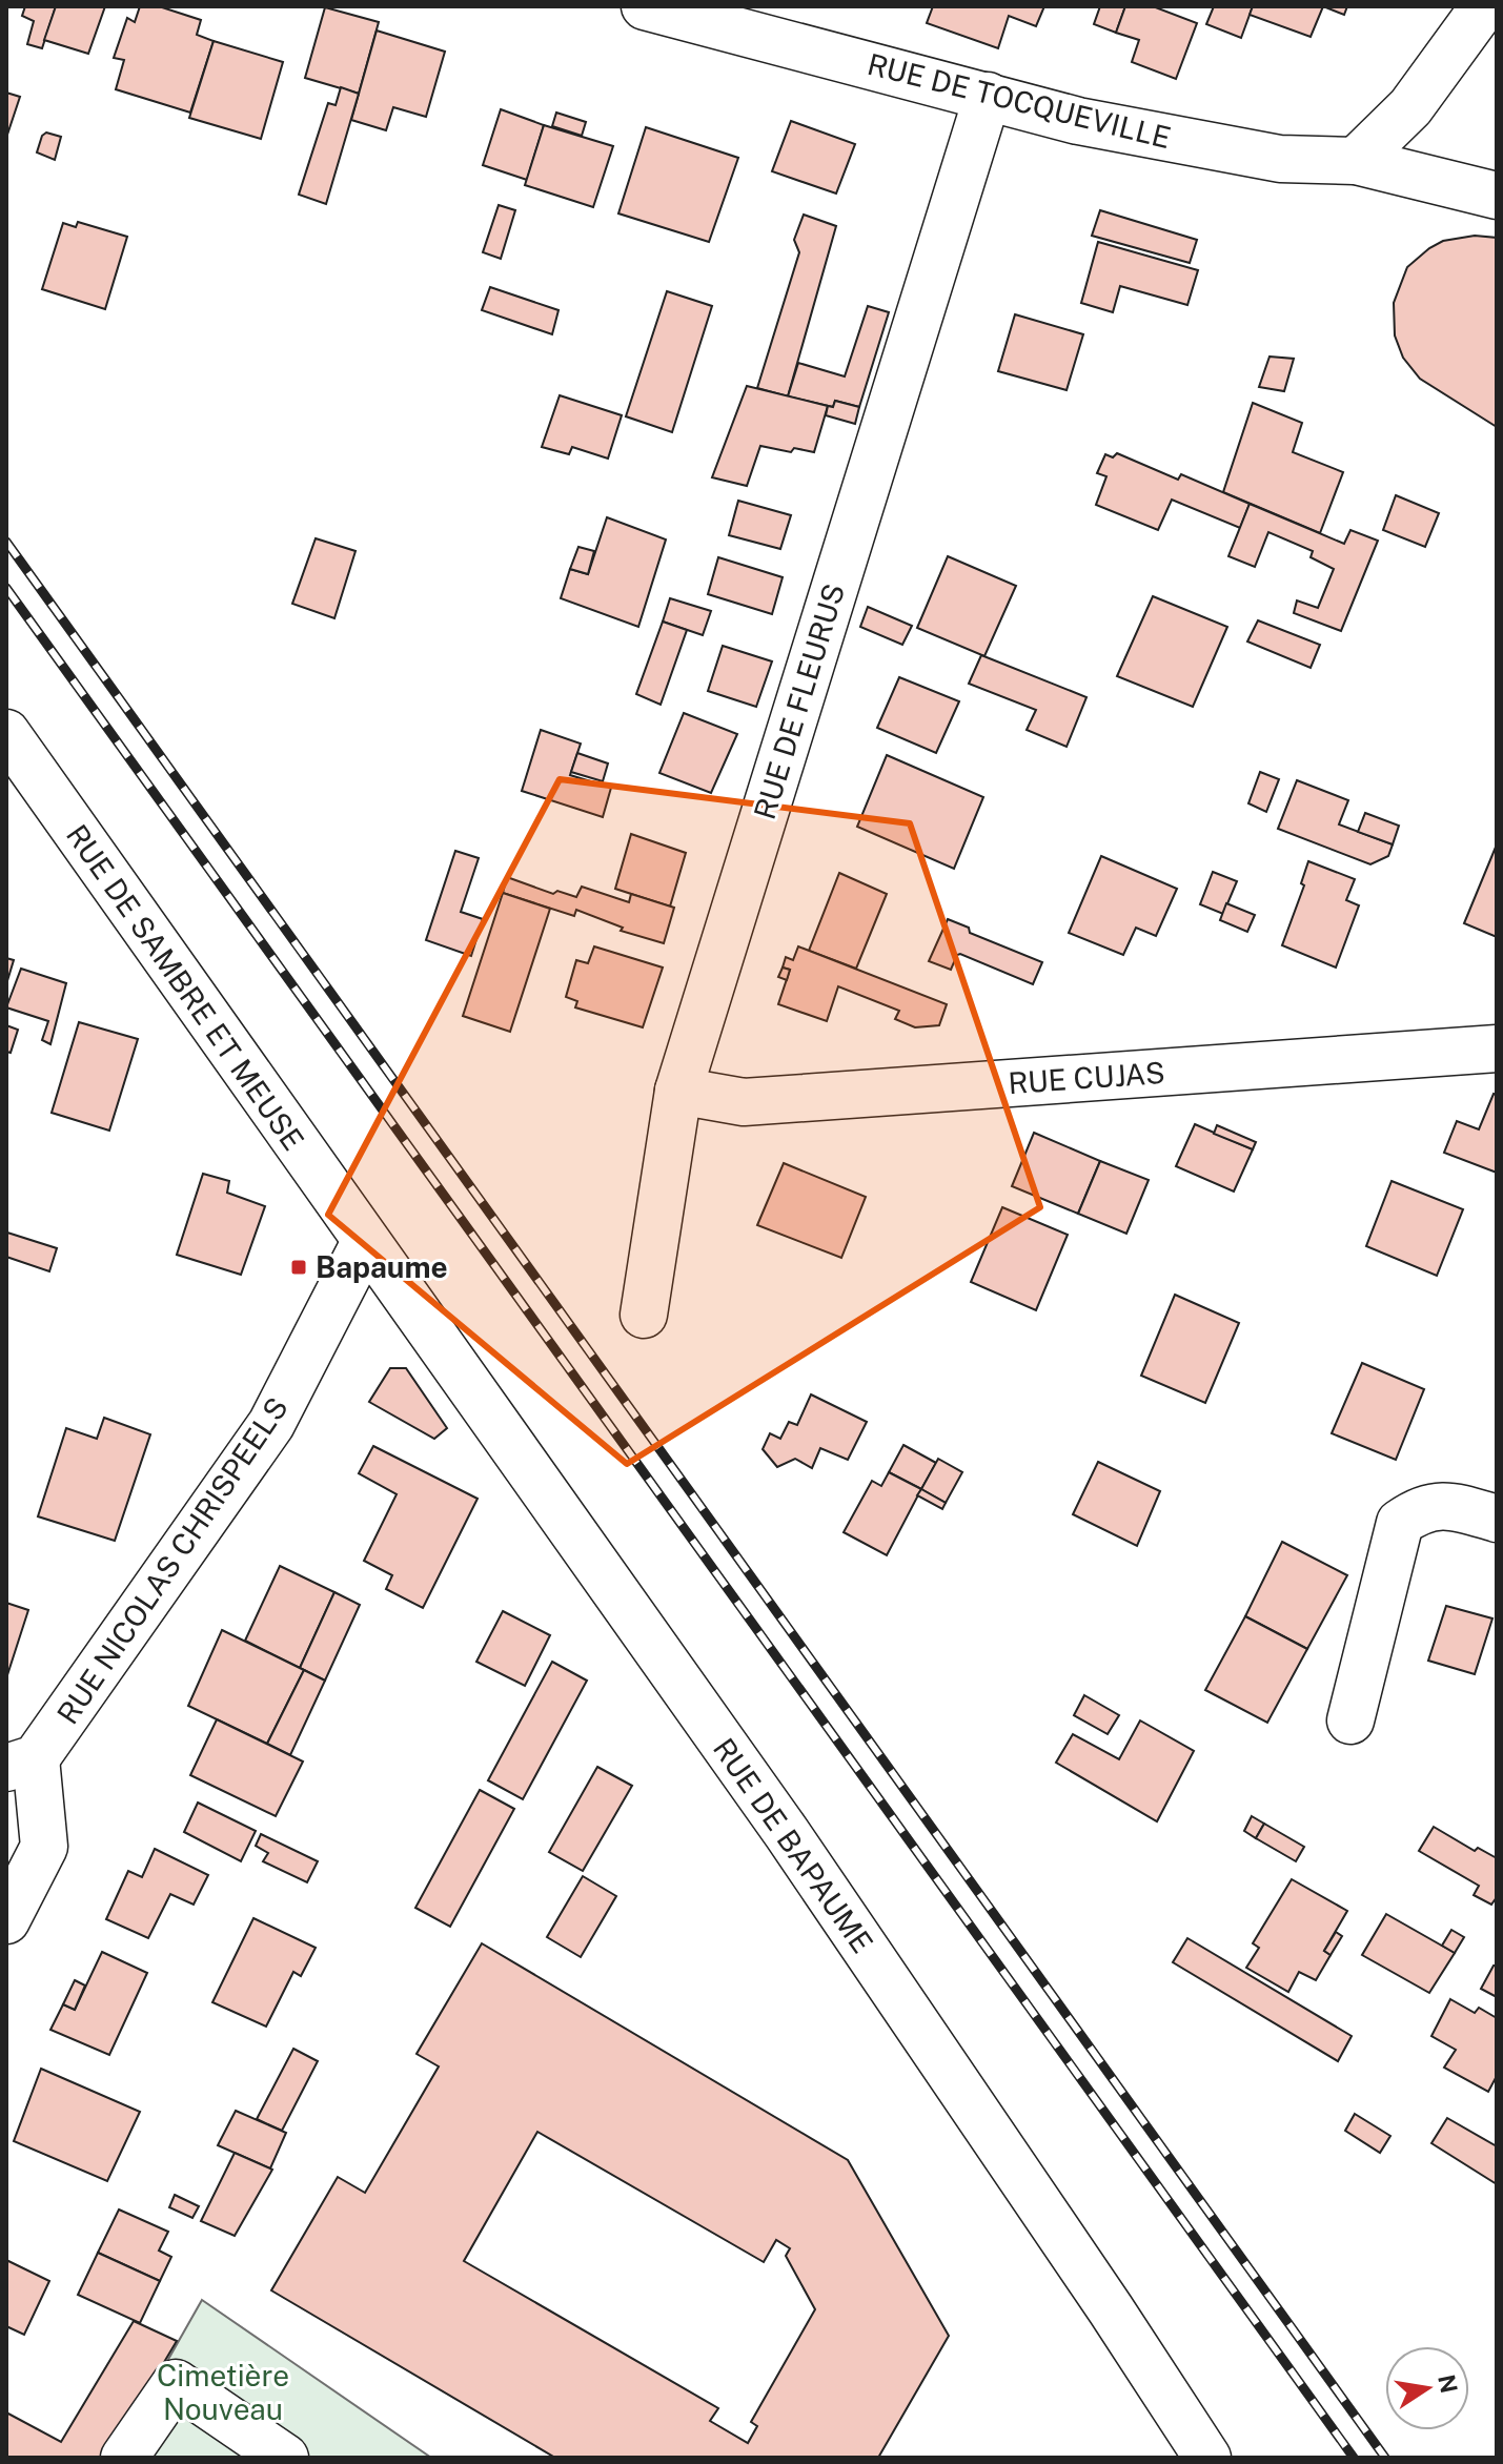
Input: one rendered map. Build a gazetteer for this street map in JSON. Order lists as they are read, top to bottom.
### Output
{
  "streets": {
    "street": [
      "RUE DE TOCQUEVILLE",
      "RUE DE FLEURUS",
      "RUE DE SAMBRE ET MEUSE",
      "RUE CUJAS",
      "RUE NICOLAS CHRISPEELS",
      "RUE DE BAPAUME"
    ]
  },
  "crossings": [
    ["RUE DE TOCQUEVILLE", "RUE DE FLEURUS"],
    ["RUE DE FLEURUS", "RUE CUJAS"],
    ["RUE DE SAMBRE ET MEUSE", "RUE NICOLAS CHRISPEELS"],
    ["RUE DE SAMBRE ET MEUSE", "RUE DE BAPAUME"],
    ["RUE NICOLAS CHRISPEELS", "RUE DE BAPAUME"]
  ],
  "parks": ["Cimetière Nouveau"],
  "places": {
    "transit": ["Bapaume"]
  },
  "north": "right"
}
